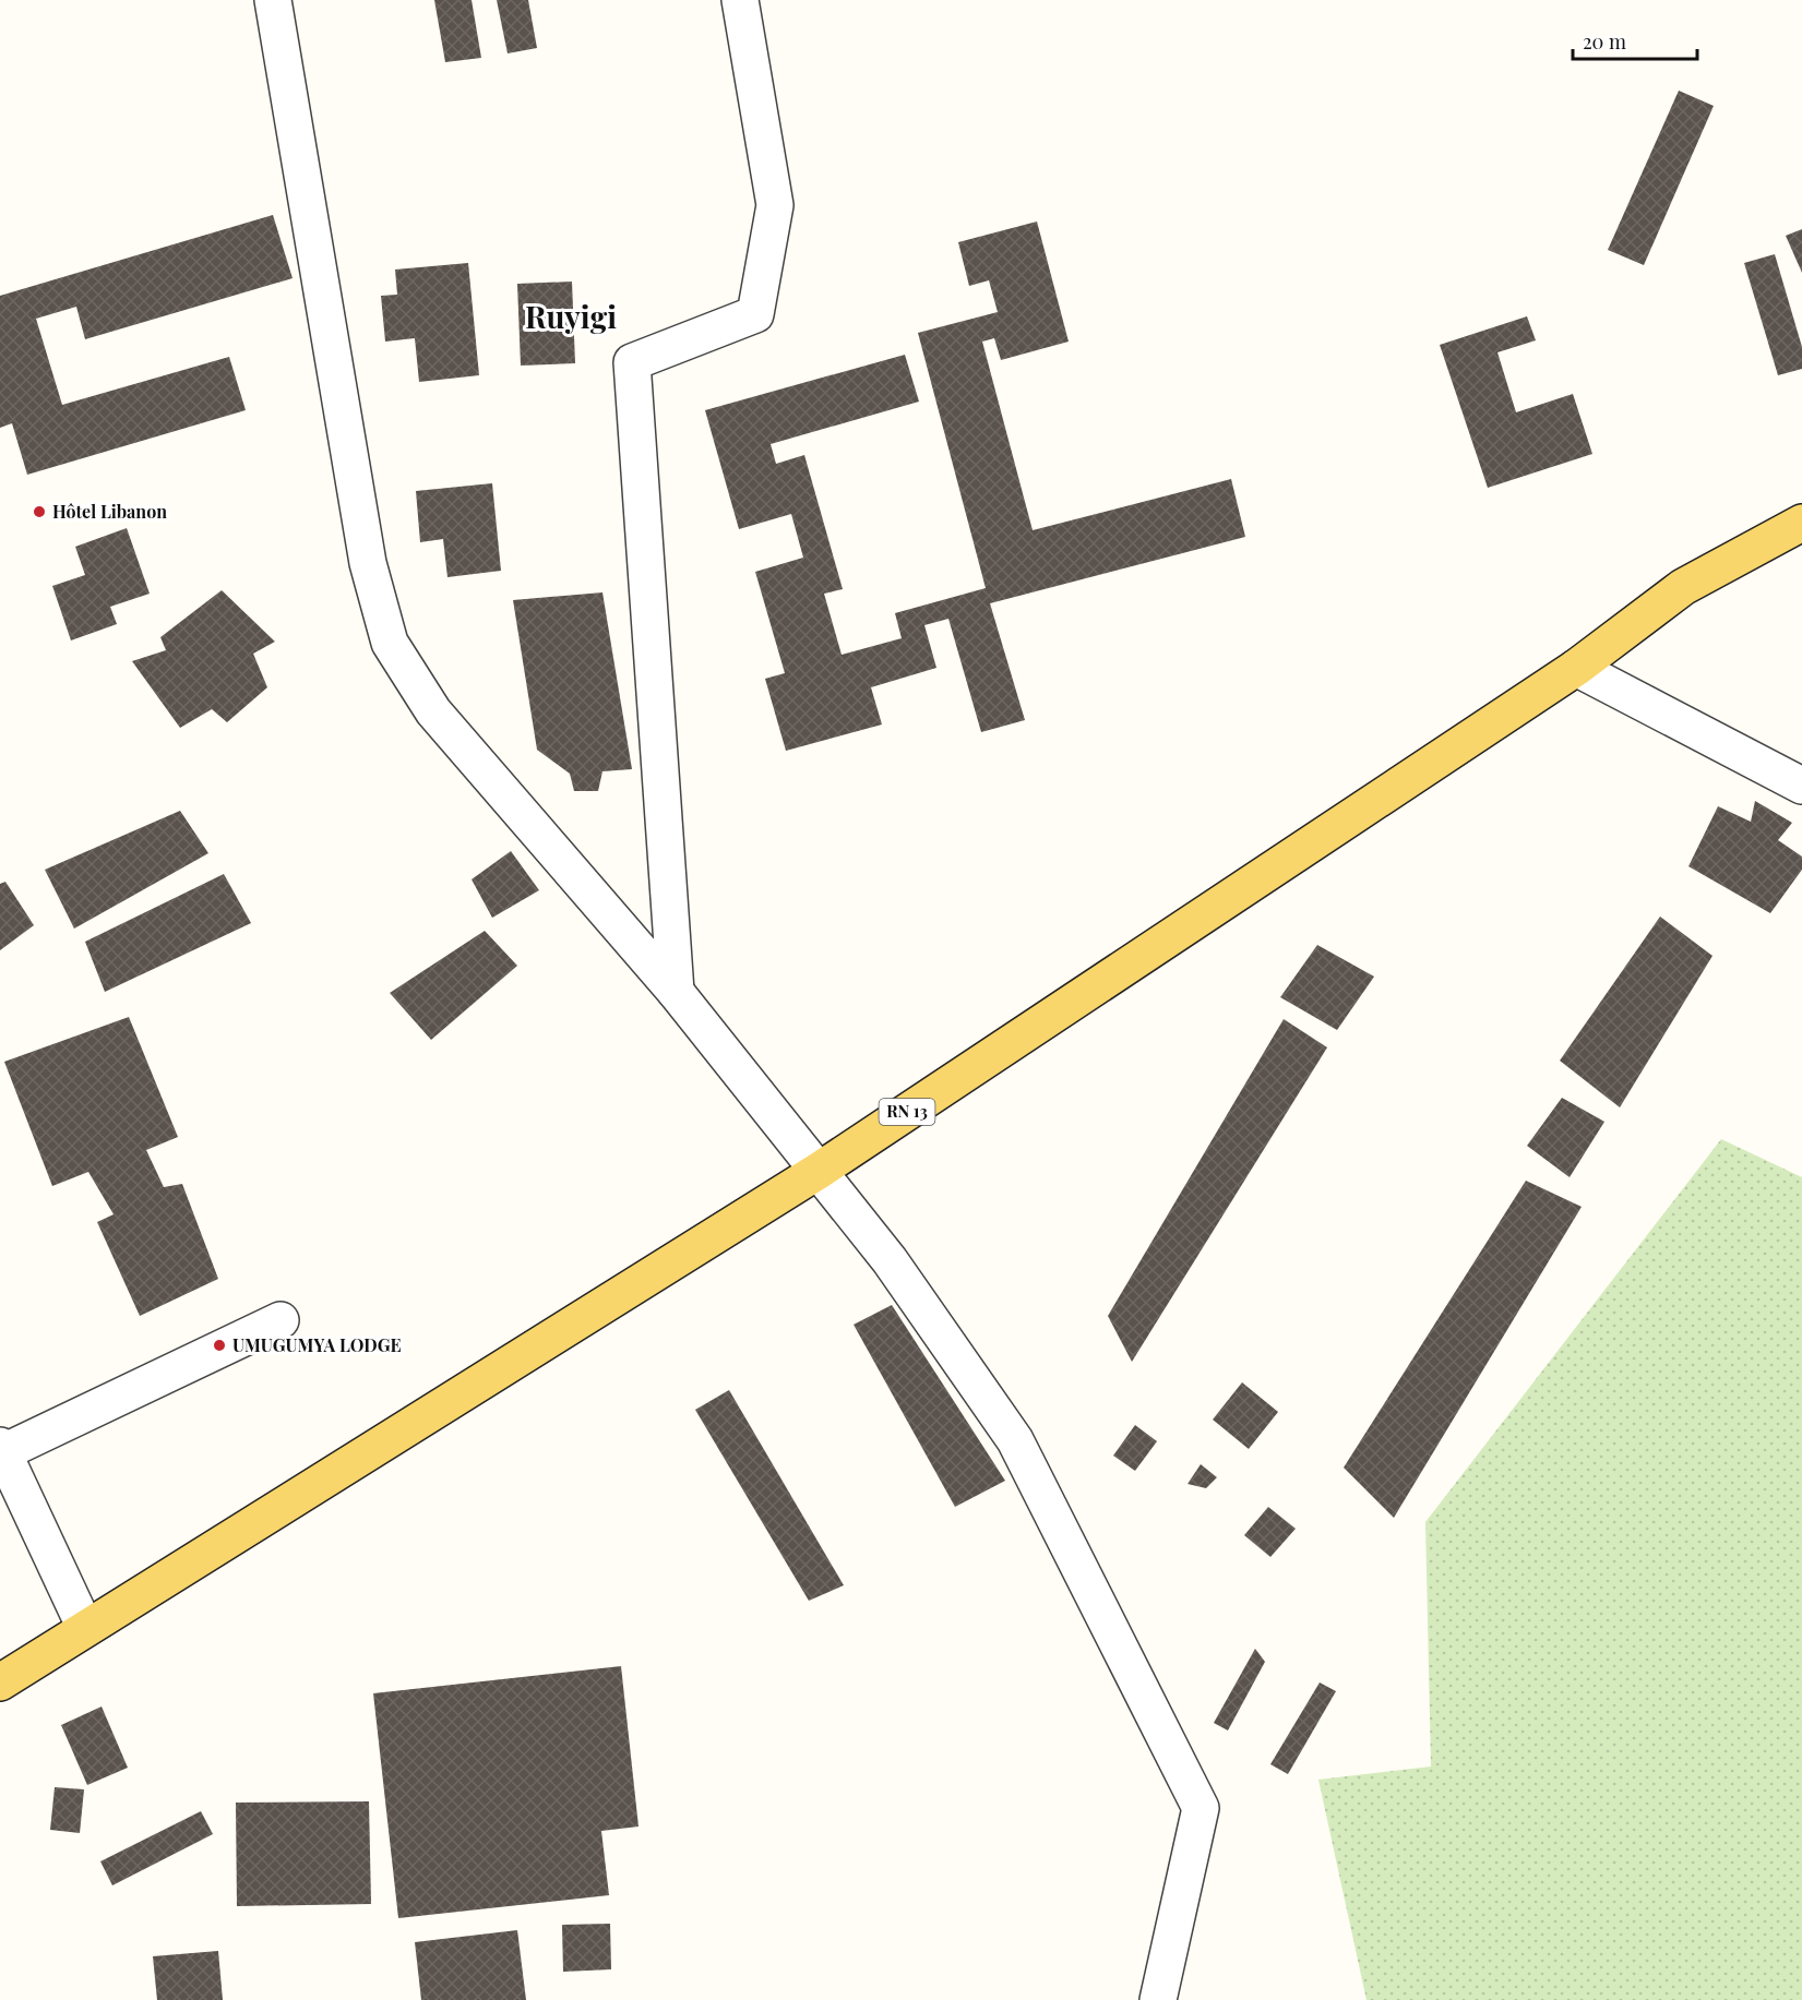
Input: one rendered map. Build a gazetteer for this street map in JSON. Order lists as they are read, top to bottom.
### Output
{
  "streets": {
    "main road": ["RN 13"]
  },
  "districts": ["Ruyigi"],
  "places": ["Hôtel Libanon", "UMUGUMYA LODGE"],
  "scale_bar": "20 m"
}
